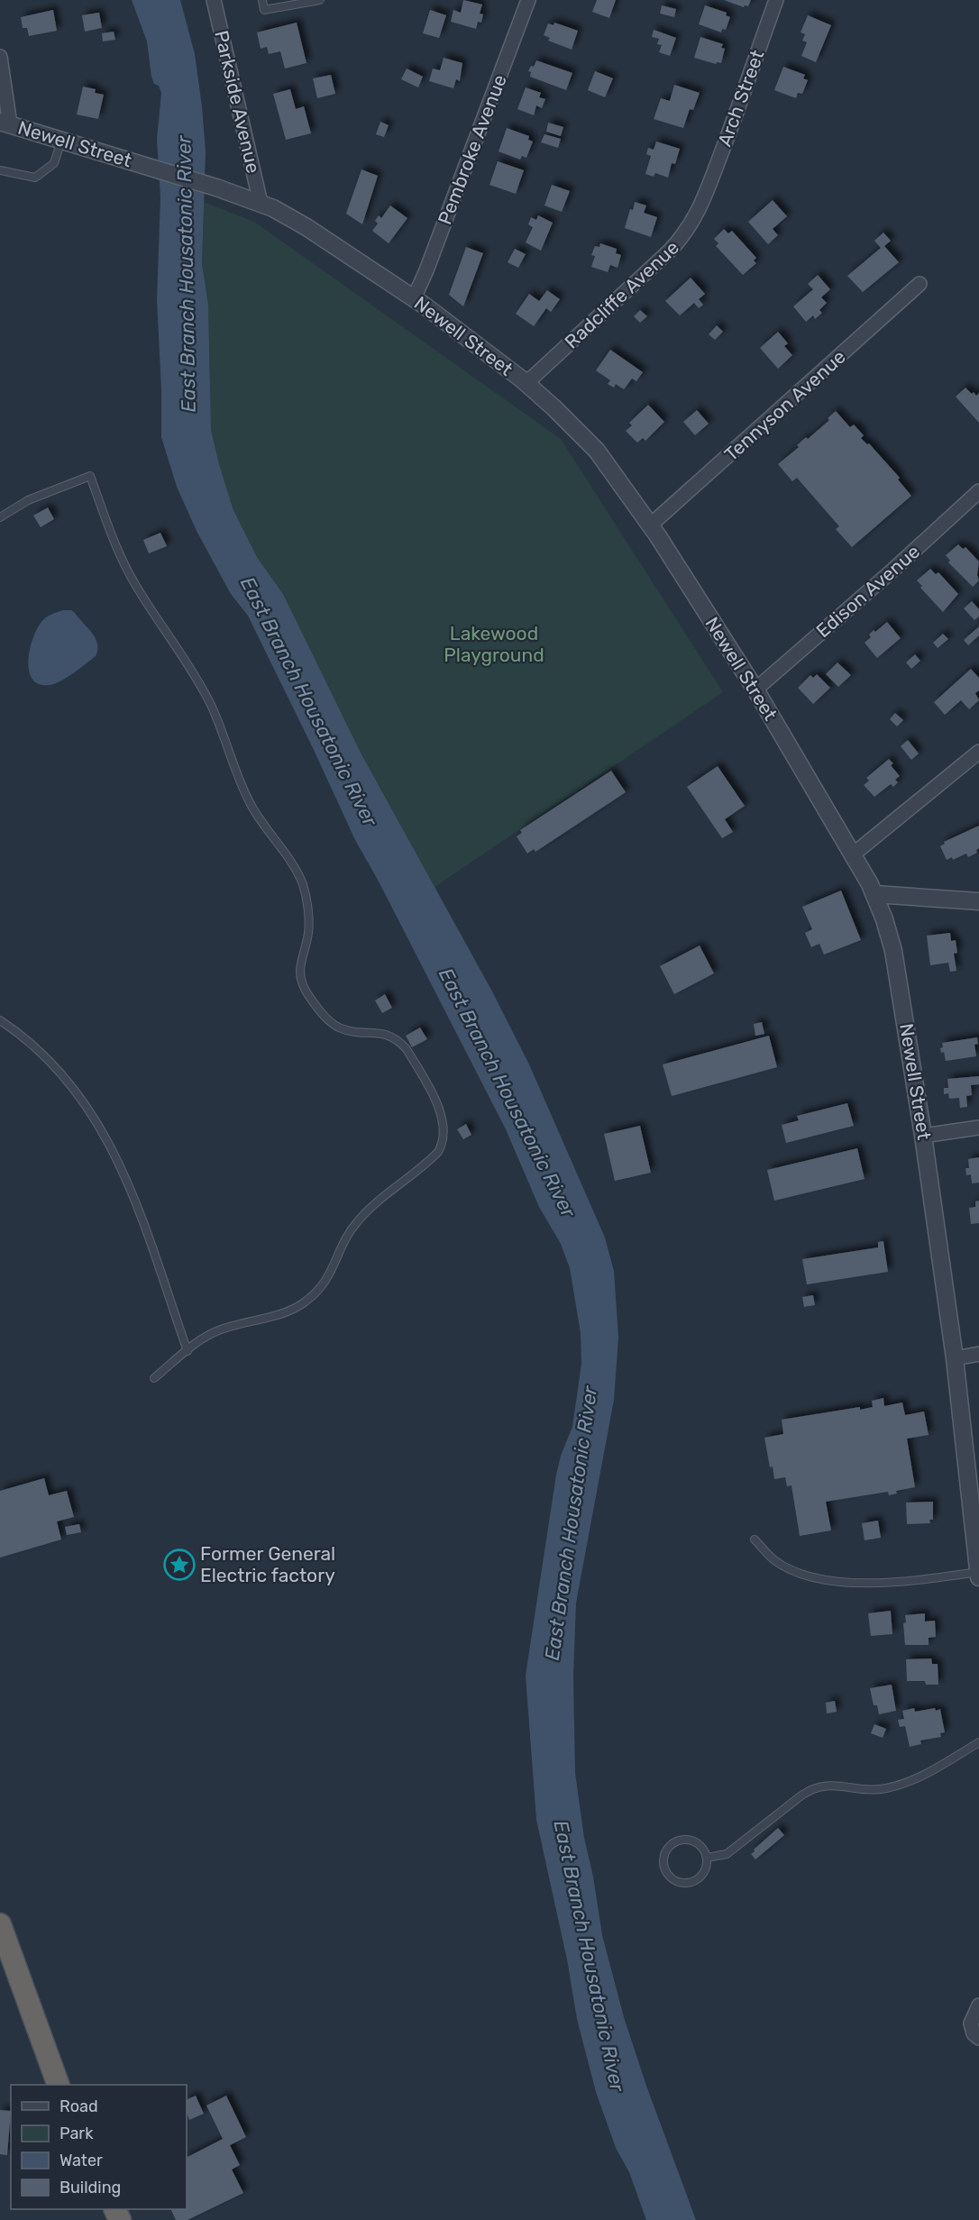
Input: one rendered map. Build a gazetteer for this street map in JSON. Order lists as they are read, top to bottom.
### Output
{
  "streets": {
    "street": [
      "Arch Street",
      "Parkside Avenue",
      "Newell Street",
      "Pembroke Avenue",
      "Radcliffe Avenue",
      "Tennyson Avenue",
      "Edison Avenue"
    ]
  },
  "crossings": [
    ["Arch Street", "Radcliffe Avenue"],
    ["Parkside Avenue", "Newell Street"],
    ["Newell Street", "Pembroke Avenue"],
    ["Newell Street", "Radcliffe Avenue"],
    ["Newell Street", "Tennyson Avenue"],
    ["Newell Street", "Edison Avenue"]
  ],
  "water": ["East Branch Housatonic River"],
  "parks": ["Lakewood Playground"],
  "places": {
    "place": ["Former General Electric factory"]
  },
  "legend": [
    "Road",
    "Park",
    "Water",
    "Building"
  ]
}
